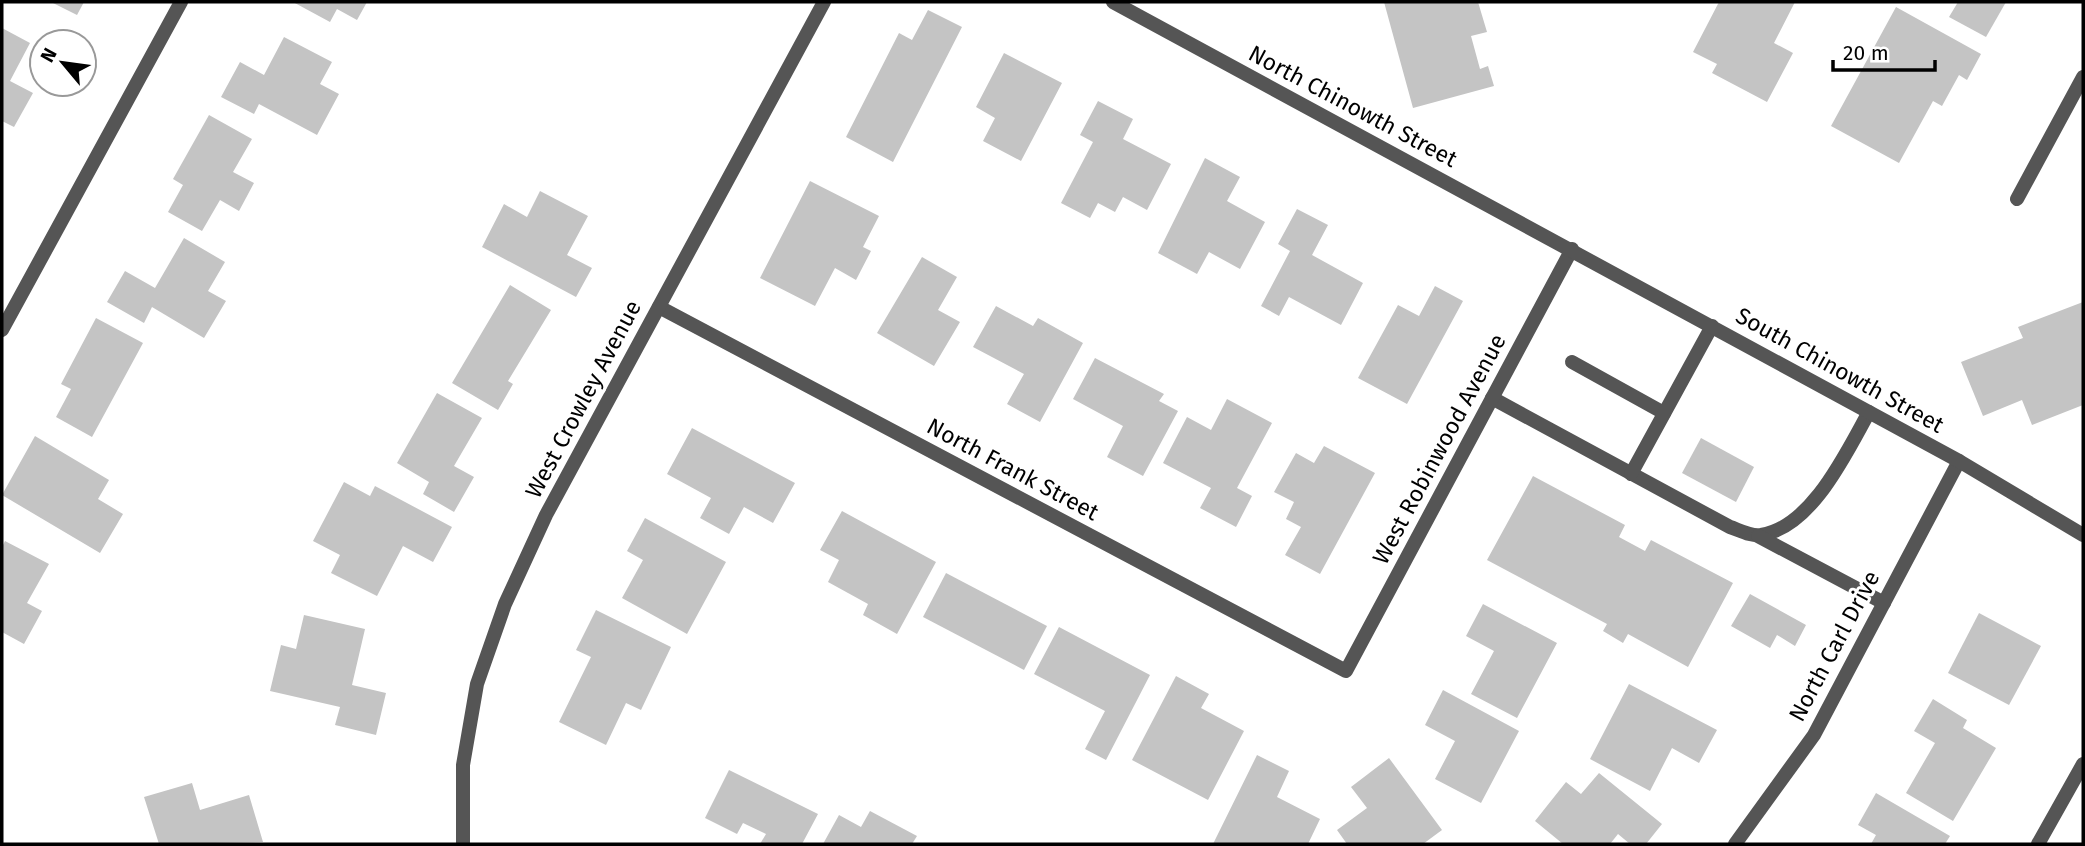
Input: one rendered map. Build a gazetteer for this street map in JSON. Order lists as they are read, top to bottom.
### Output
{
  "streets": {
    "street": [
      "North Chinowth Street",
      "South Chinowth Street",
      "West Crowley Avenue",
      "West Robinwood Avenue",
      "North Frank Street",
      "North Carl Drive"
    ]
  },
  "crossings": [
    ["North Chinowth Street", "South Chinowth Street"],
    ["North Chinowth Street", "West Robinwood Avenue"],
    ["South Chinowth Street", "West Robinwood Avenue"],
    ["South Chinowth Street", "North Carl Drive"],
    ["West Crowley Avenue", "North Frank Street"],
    ["West Robinwood Avenue", "North Frank Street"]
  ],
  "scale_bar": "20 m",
  "north": "top left"
}
